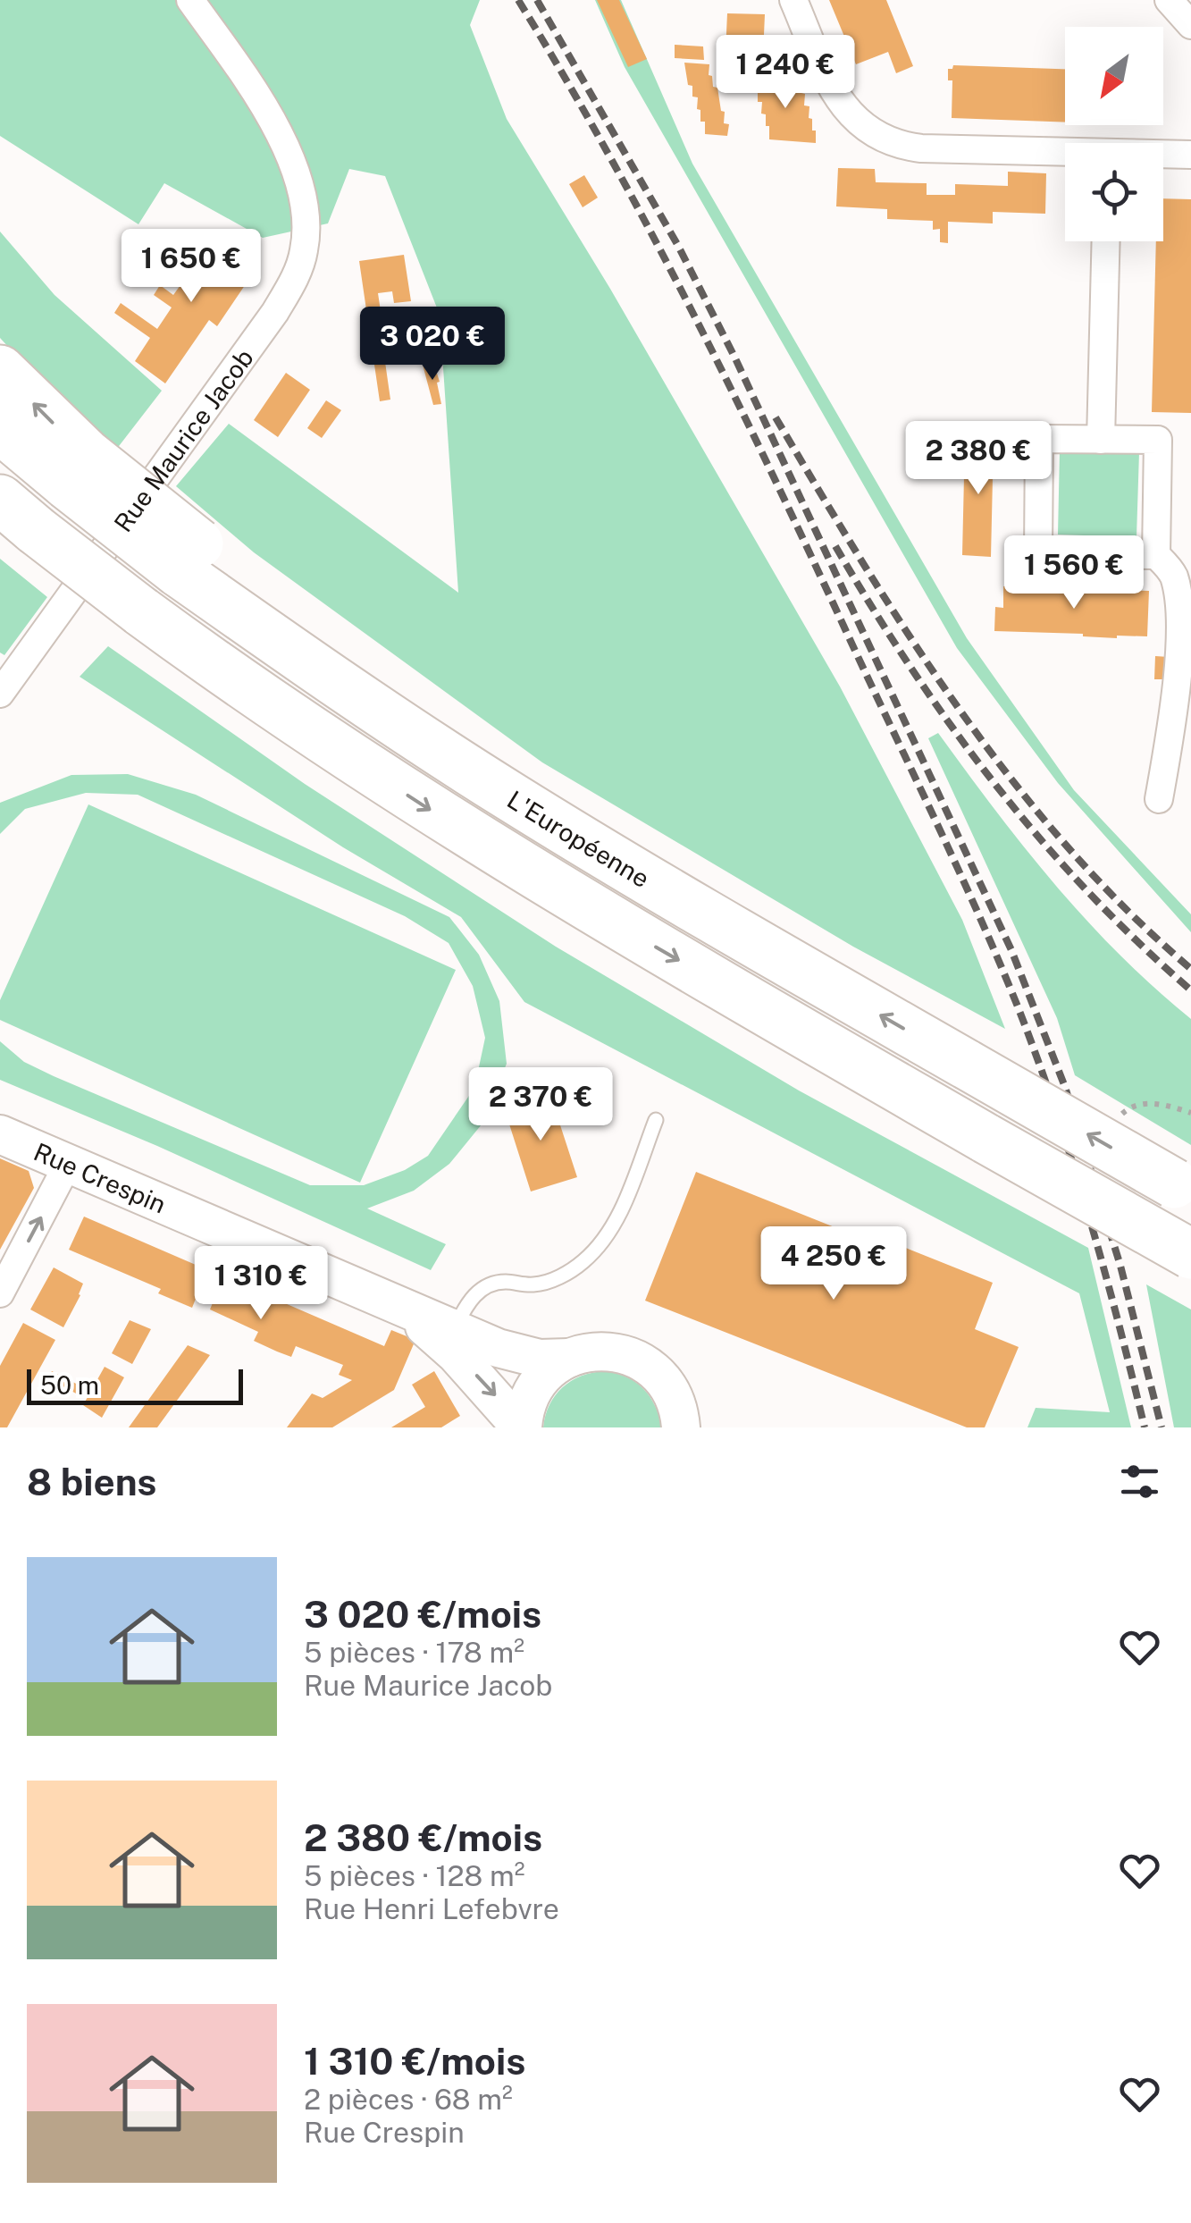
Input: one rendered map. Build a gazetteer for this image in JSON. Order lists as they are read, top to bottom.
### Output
{
  "streets": {
    "highway": ["L'Européenne"],
    "main road": ["Rue Crespin"],
    "street": ["Rue Maurice Jacob"]
  },
  "scale_bar": "50 m",
  "north": "bottom left",
  "page": {
    "price": [
      "1 240 €",
      "1 650 €",
      "3 020 €",
      "2 380 €",
      "1 560 €",
      "2 370 €",
      "4 250 €",
      "1 310 €"
    ],
    "scale": "50 m",
    "heading": "8 biens",
    "list": [
      {
        "name": "3 020 €/mois",
        "note": "5 pièces · 178 m² · Rue Maurice Jacob"
      },
      {
        "name": "2 380 €/mois",
        "note": "5 pièces · 128 m² · Rue Henri Lefebvre"
      },
      {
        "name": "1 310 €/mois",
        "note": "2 pièces · 68 m² · Rue Crespin"
      }
    ]
  }
}
